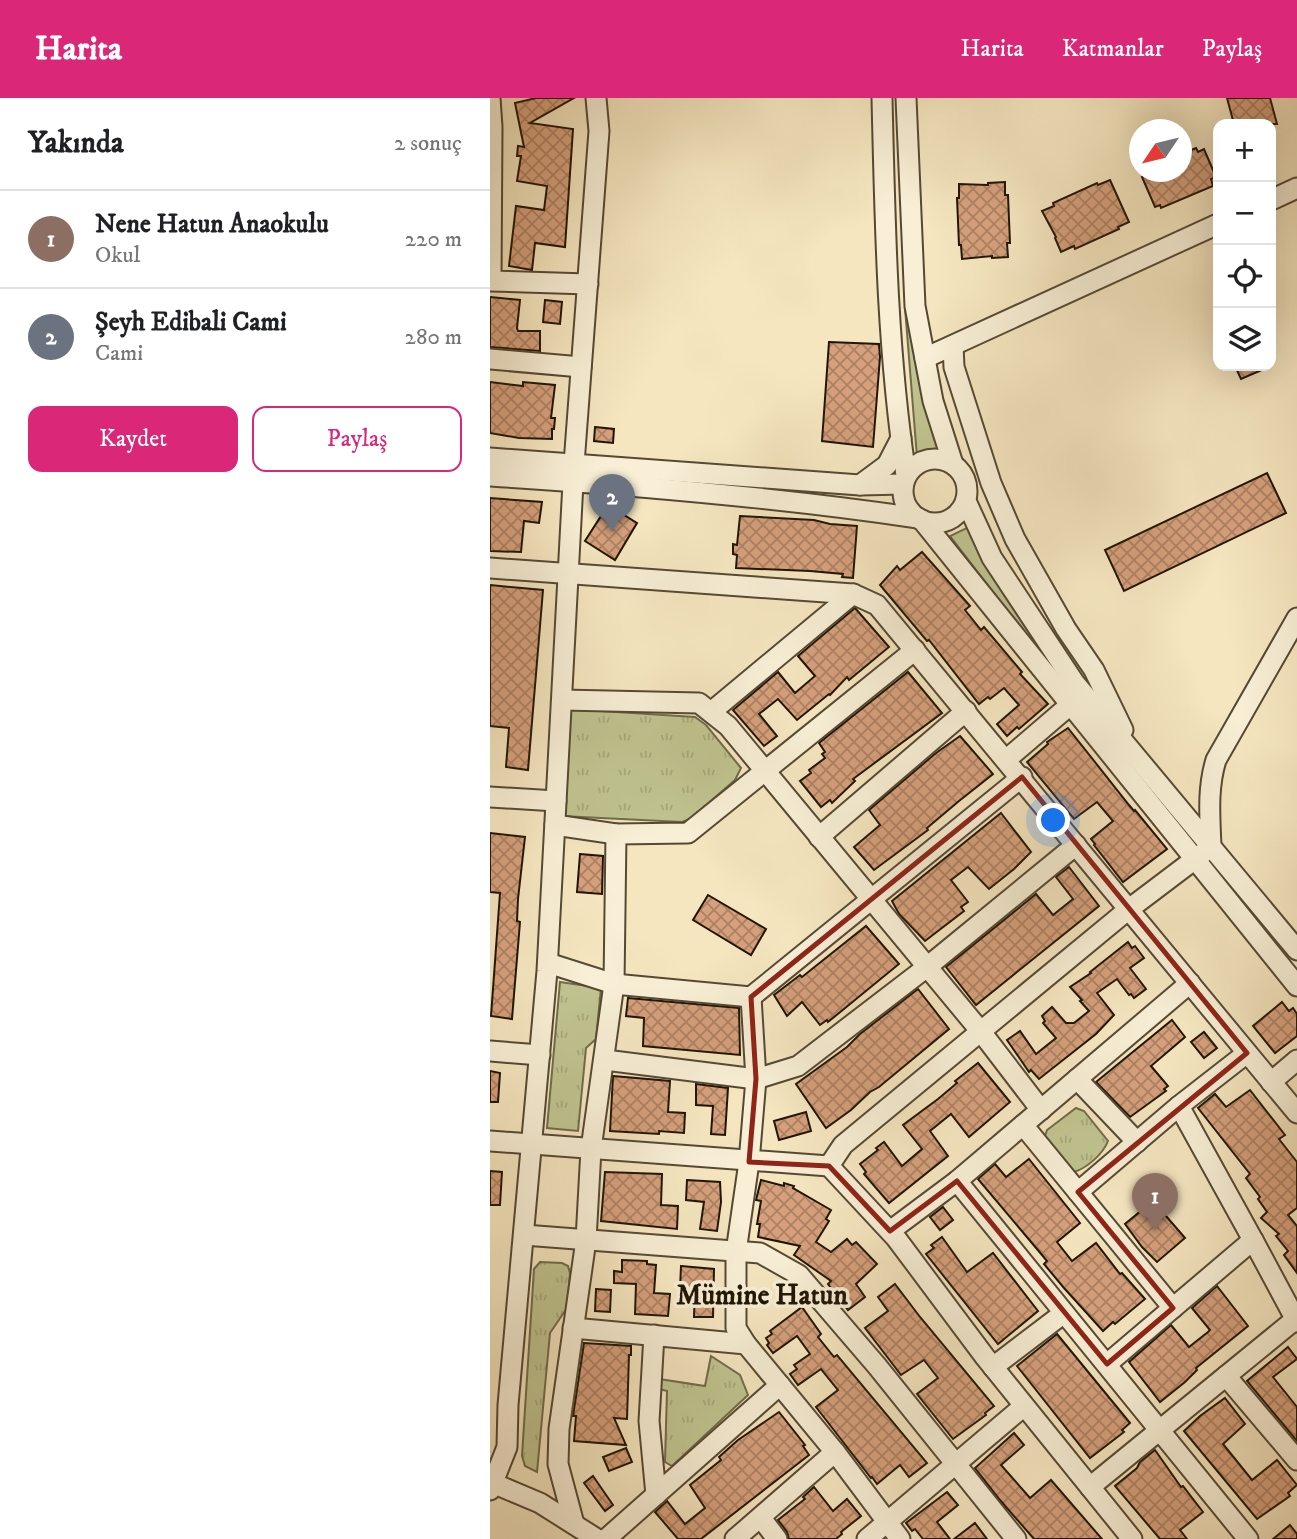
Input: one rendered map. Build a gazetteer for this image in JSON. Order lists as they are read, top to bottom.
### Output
{
  "districts": ["Mümine Hatun"],
  "north": "bottom left",
  "page": {
    "header": "Harita",
    "nav": ["Harita", "Katmanlar", "Paylaş"],
    "heading": ["Yakında", "2 sonuç"],
    "map_buttons": ["+", "−"],
    "list": [
      {
        "mark": "1",
        "name": "Nene Hatun Anaokulu",
        "note": "Okul",
        "value": "220 m"
      },
      {
        "mark": "2",
        "name": "Şeyh Edibali Cami",
        "note": "Cami",
        "value": "280 m"
      }
    ],
    "buttons": ["Kaydet", "Paylaş"],
    "pins": ["2", "1"]
  }
}
